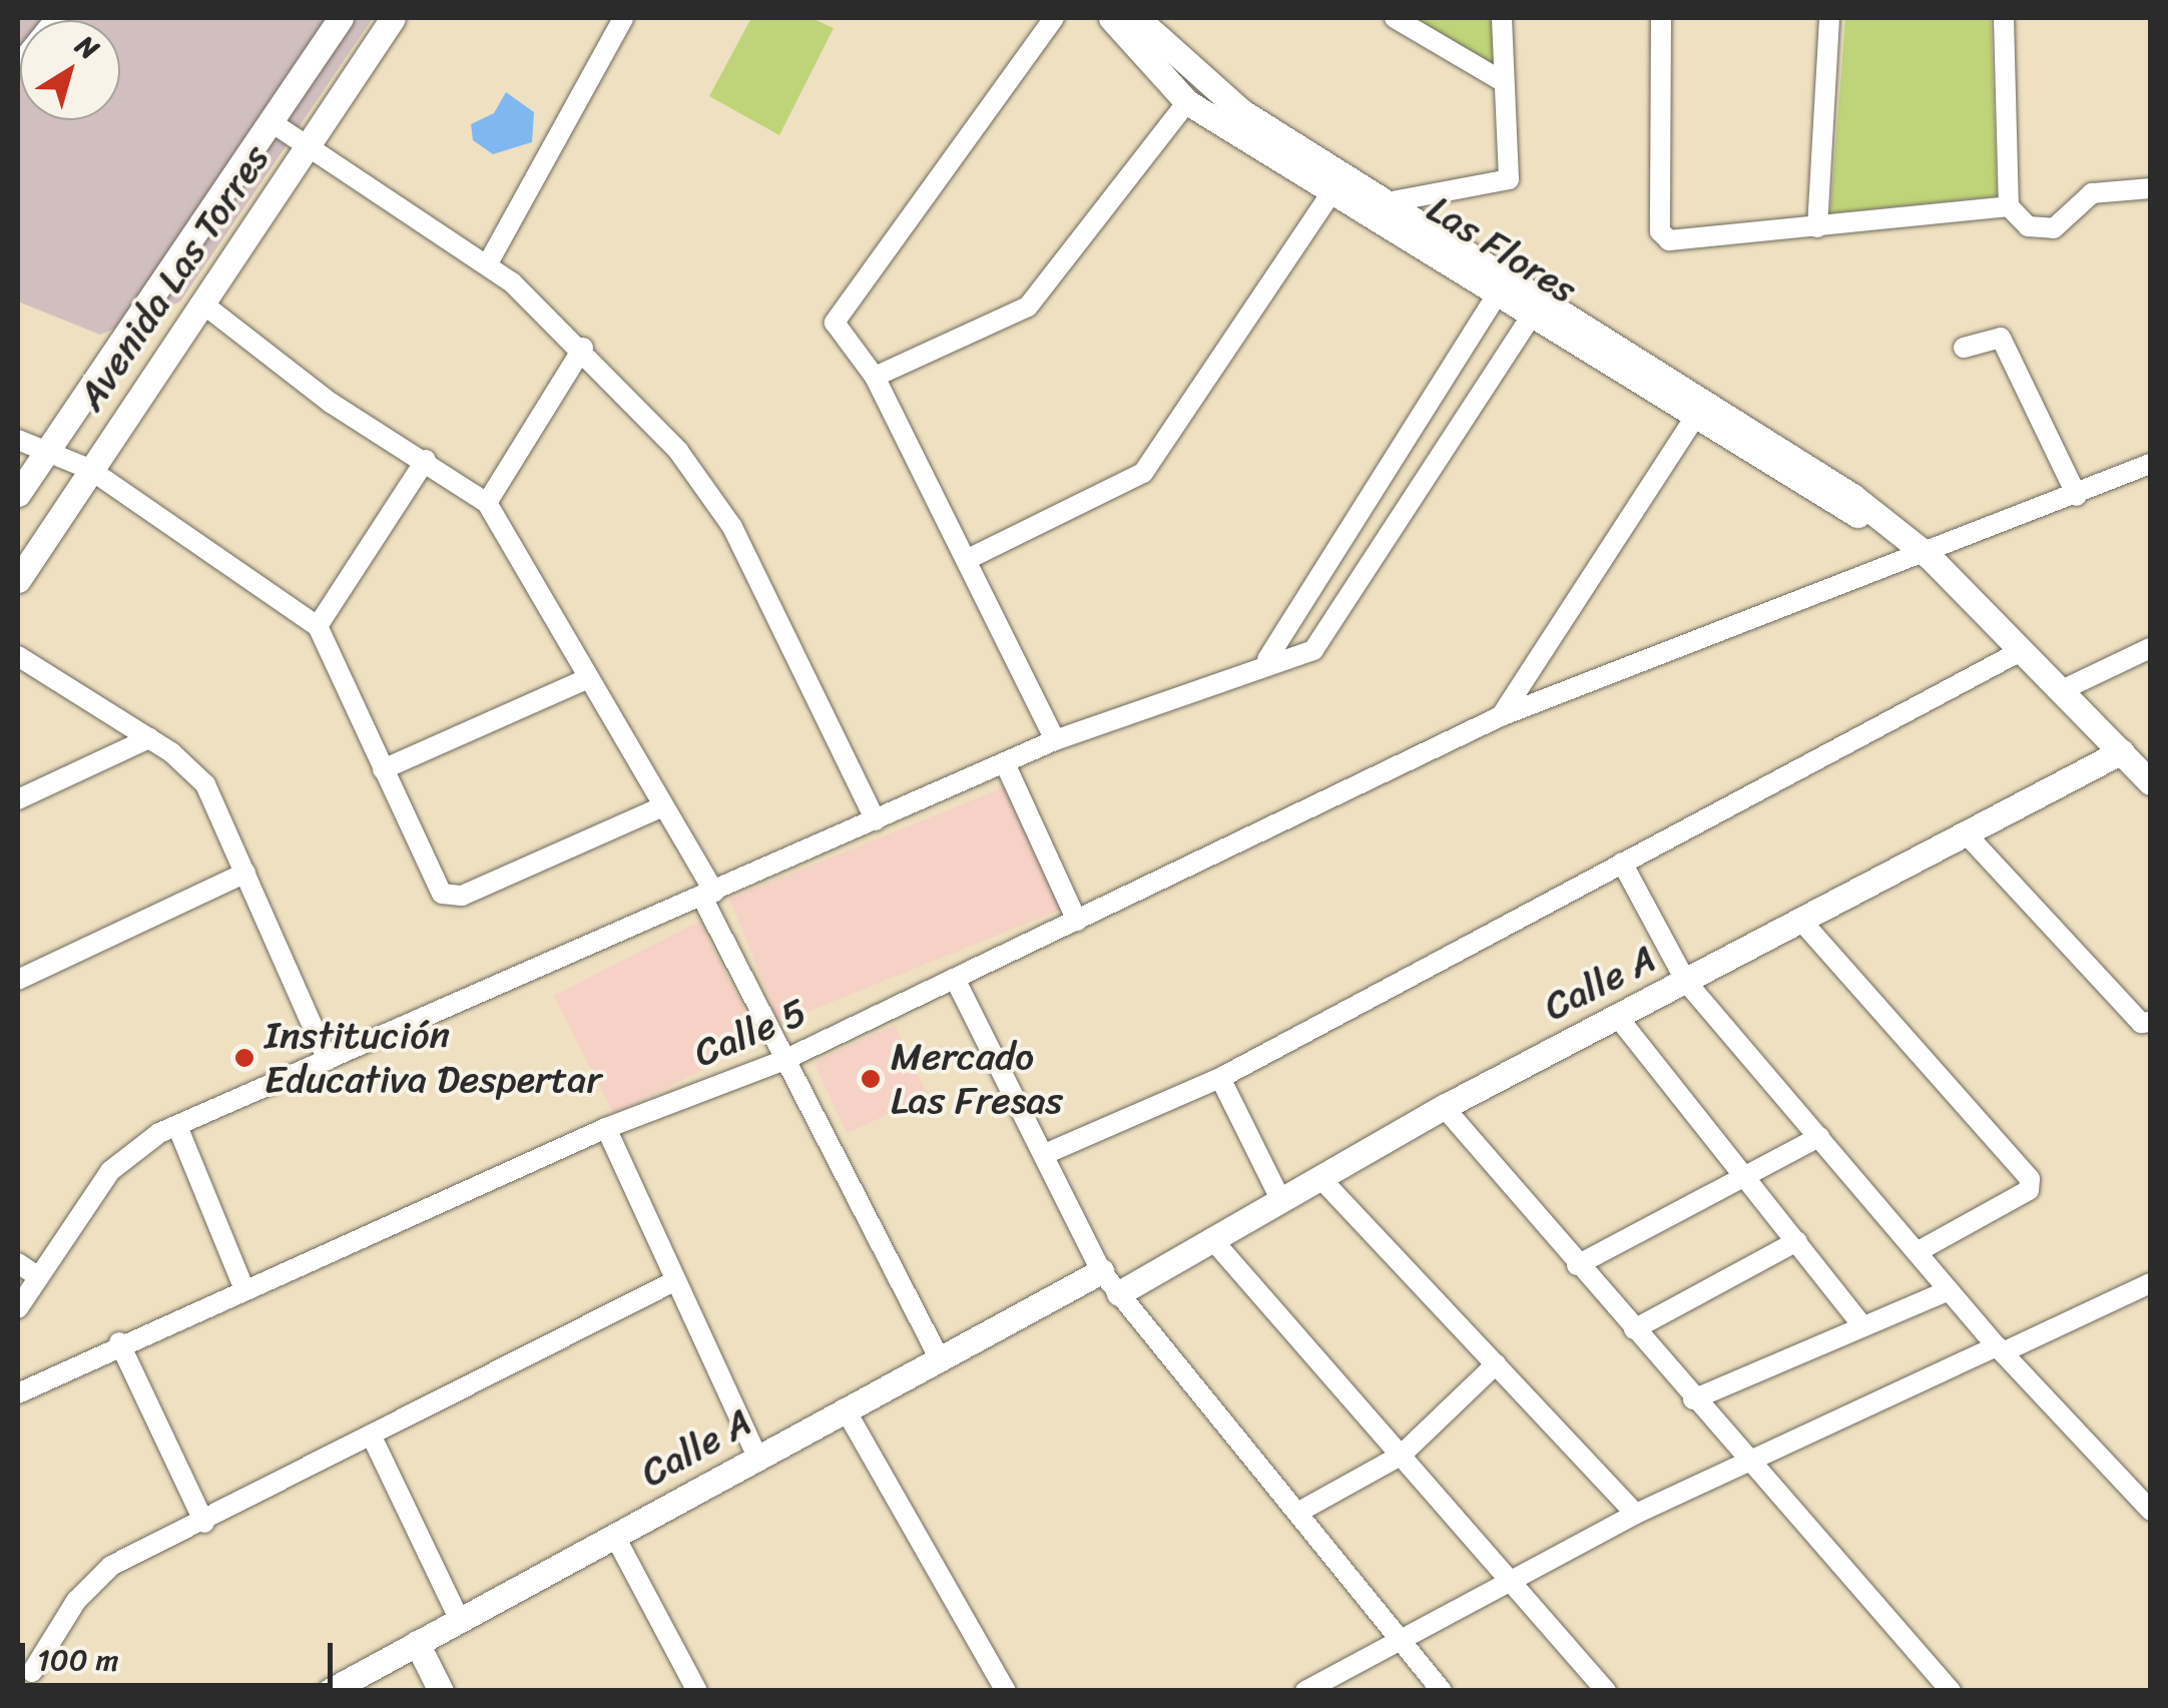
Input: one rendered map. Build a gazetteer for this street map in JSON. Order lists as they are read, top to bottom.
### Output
{
  "streets": {
    "street": [
      "Las Flores",
      "Avenida Las Torres",
      "Calle A",
      "Calle 5"
    ]
  },
  "crossings": [
    ["Las Flores", "Calle A"],
    ["Las Flores", "Calle 5"]
  ],
  "places": ["Institución Educativa Despertar", "Mercado Las Fresas"],
  "scale_bar": "100 m",
  "north": "top right"
}
